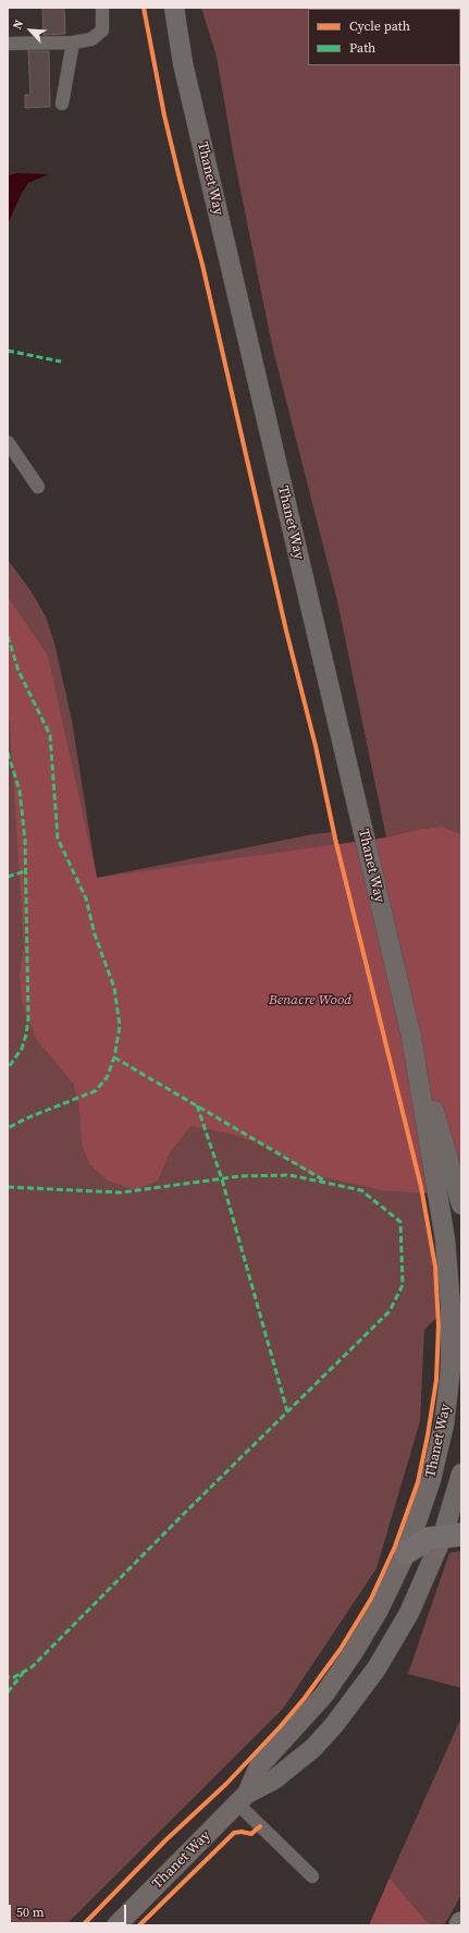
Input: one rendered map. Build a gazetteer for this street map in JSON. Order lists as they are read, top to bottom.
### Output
{
  "streets": {
    "main road": ["Thanet Way"]
  },
  "parks": ["Benacre Wood"],
  "legend": ["Cycle path", "Path"],
  "scale_bar": "50 m",
  "north": "top left"
}
